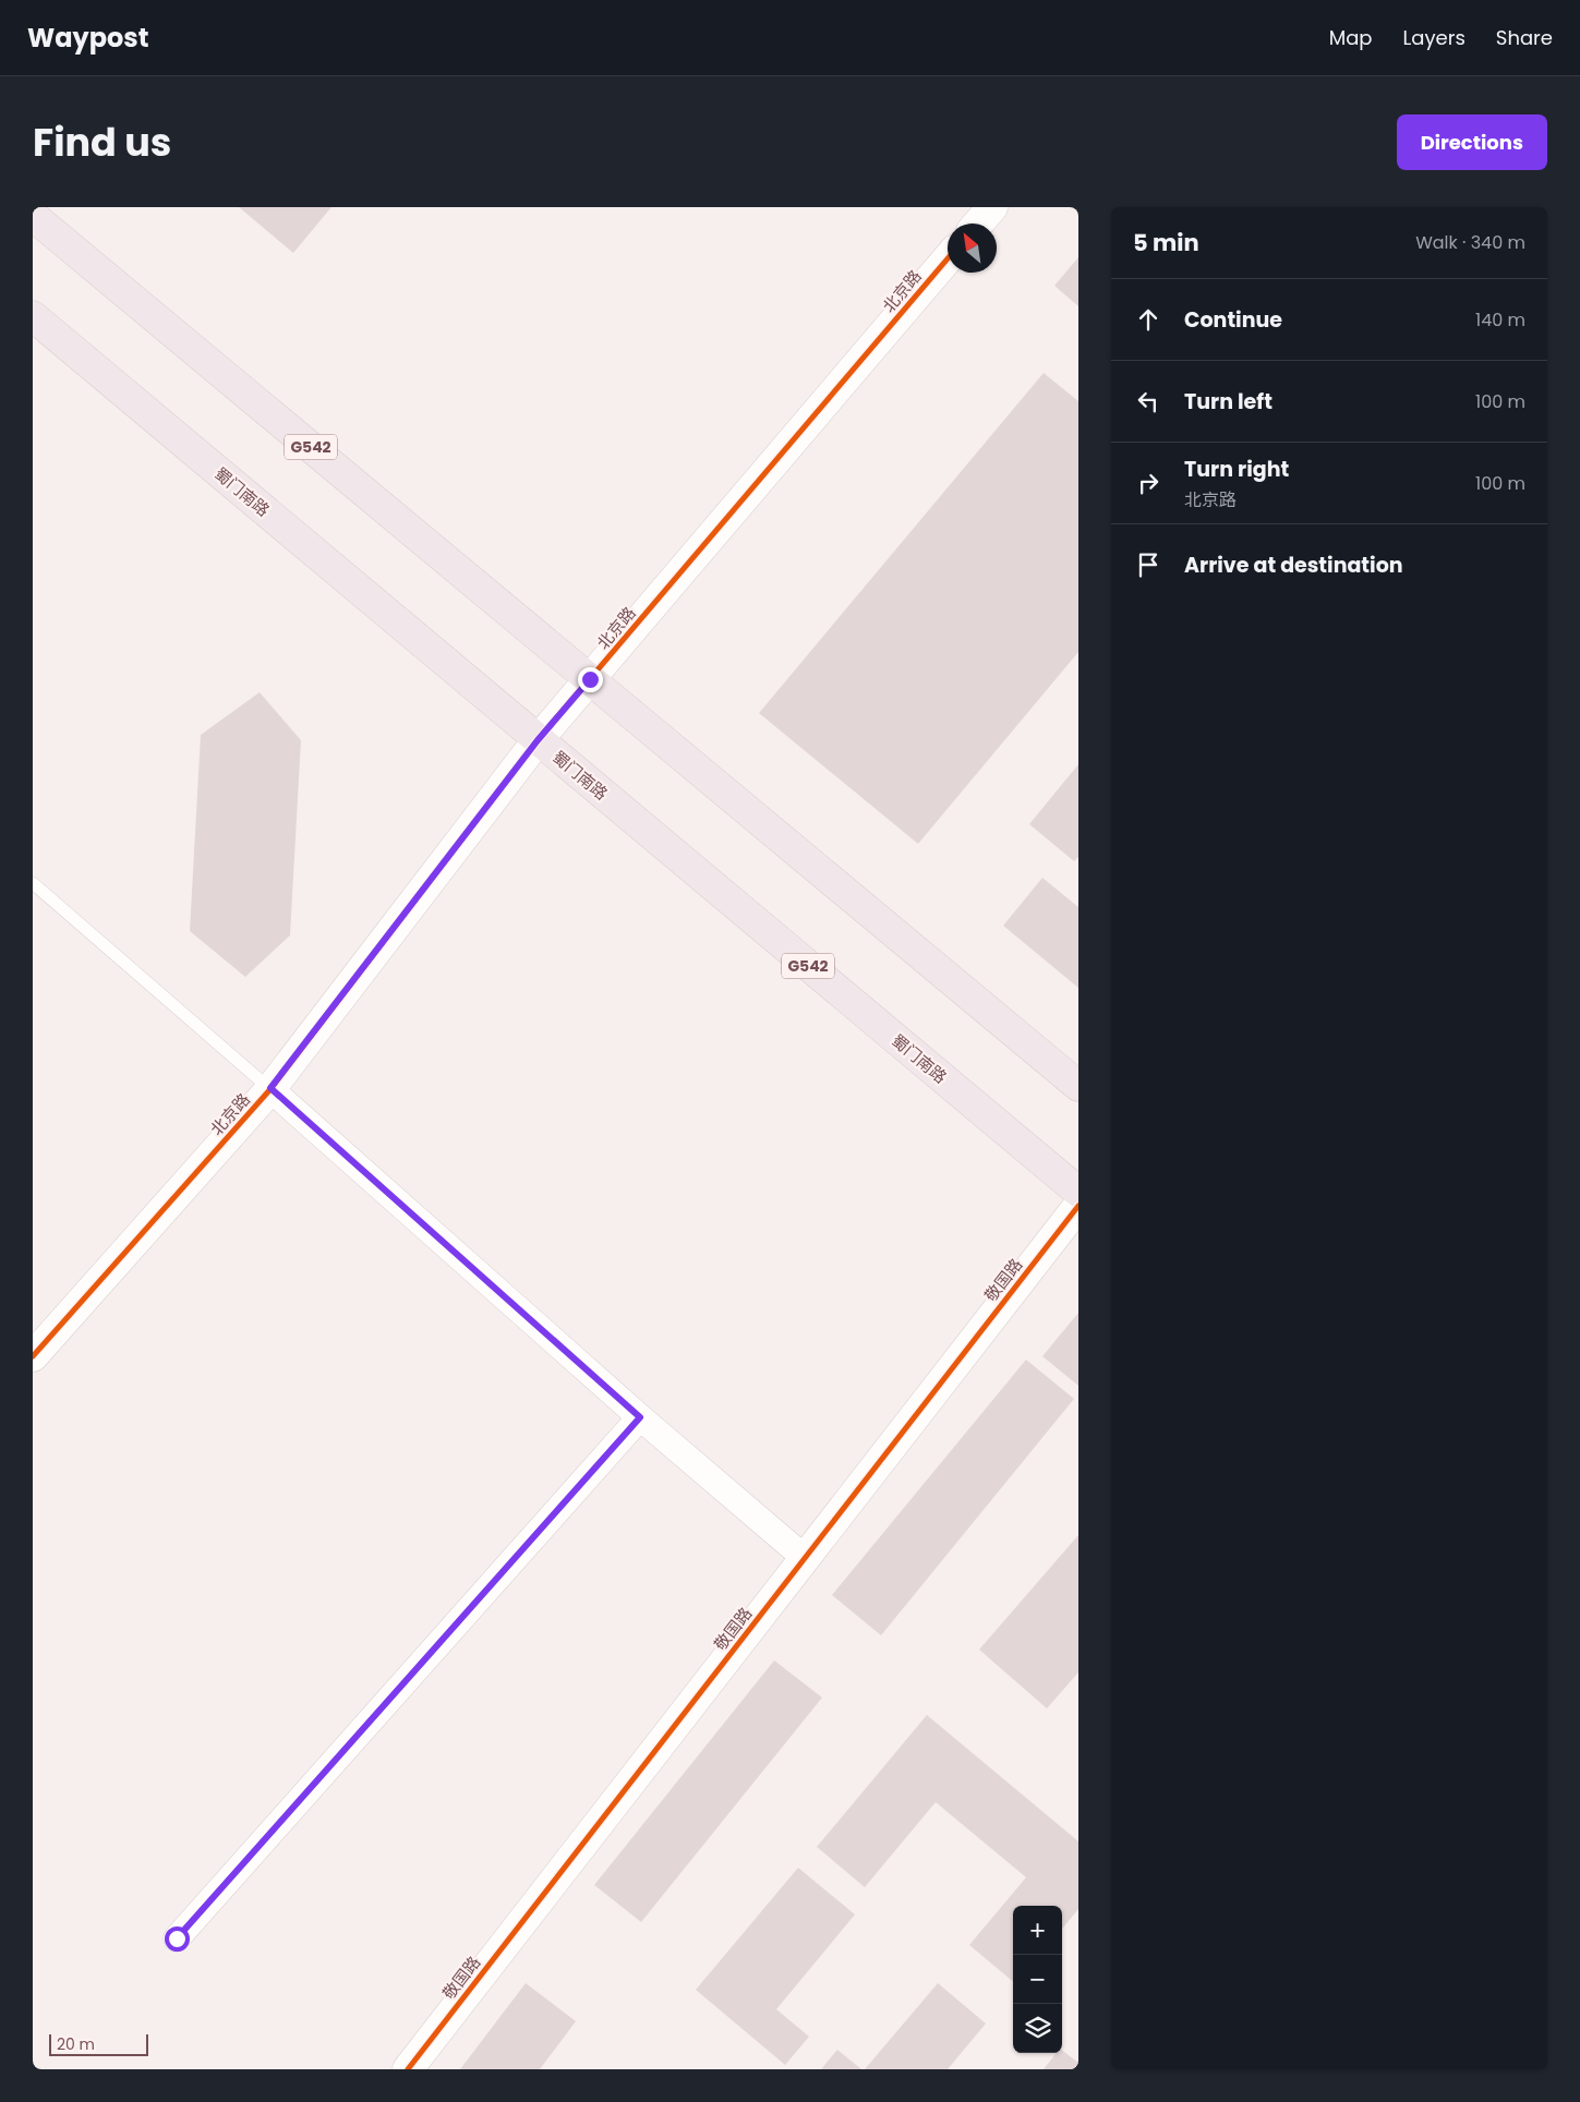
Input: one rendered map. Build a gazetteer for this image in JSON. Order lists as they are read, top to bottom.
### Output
{
  "streets": {
    "highway": ["G542", "蜀门南路"],
    "street": ["北京路", "敬国路"]
  },
  "crossings": [
    ["北京路", "G542"],
    ["北京路", "蜀门南路"]
  ],
  "scale_bar": "20 m",
  "north": "top left",
  "page": {
    "header": "Waypost",
    "nav": ["Map", "Layers", "Share"],
    "title": "Find us",
    "buttons": "Directions",
    "heading": ["5 min", "Walk · 340 m"],
    "list": [
      ["Continue", "140 m"],
      ["Turn left", "100 m"],
      ["Turn right", "北京路", "100 m"],
      "Arrive at destination"
    ],
    "map_buttons": ["+", "−"],
    "scale": "20 m"
  }
}
